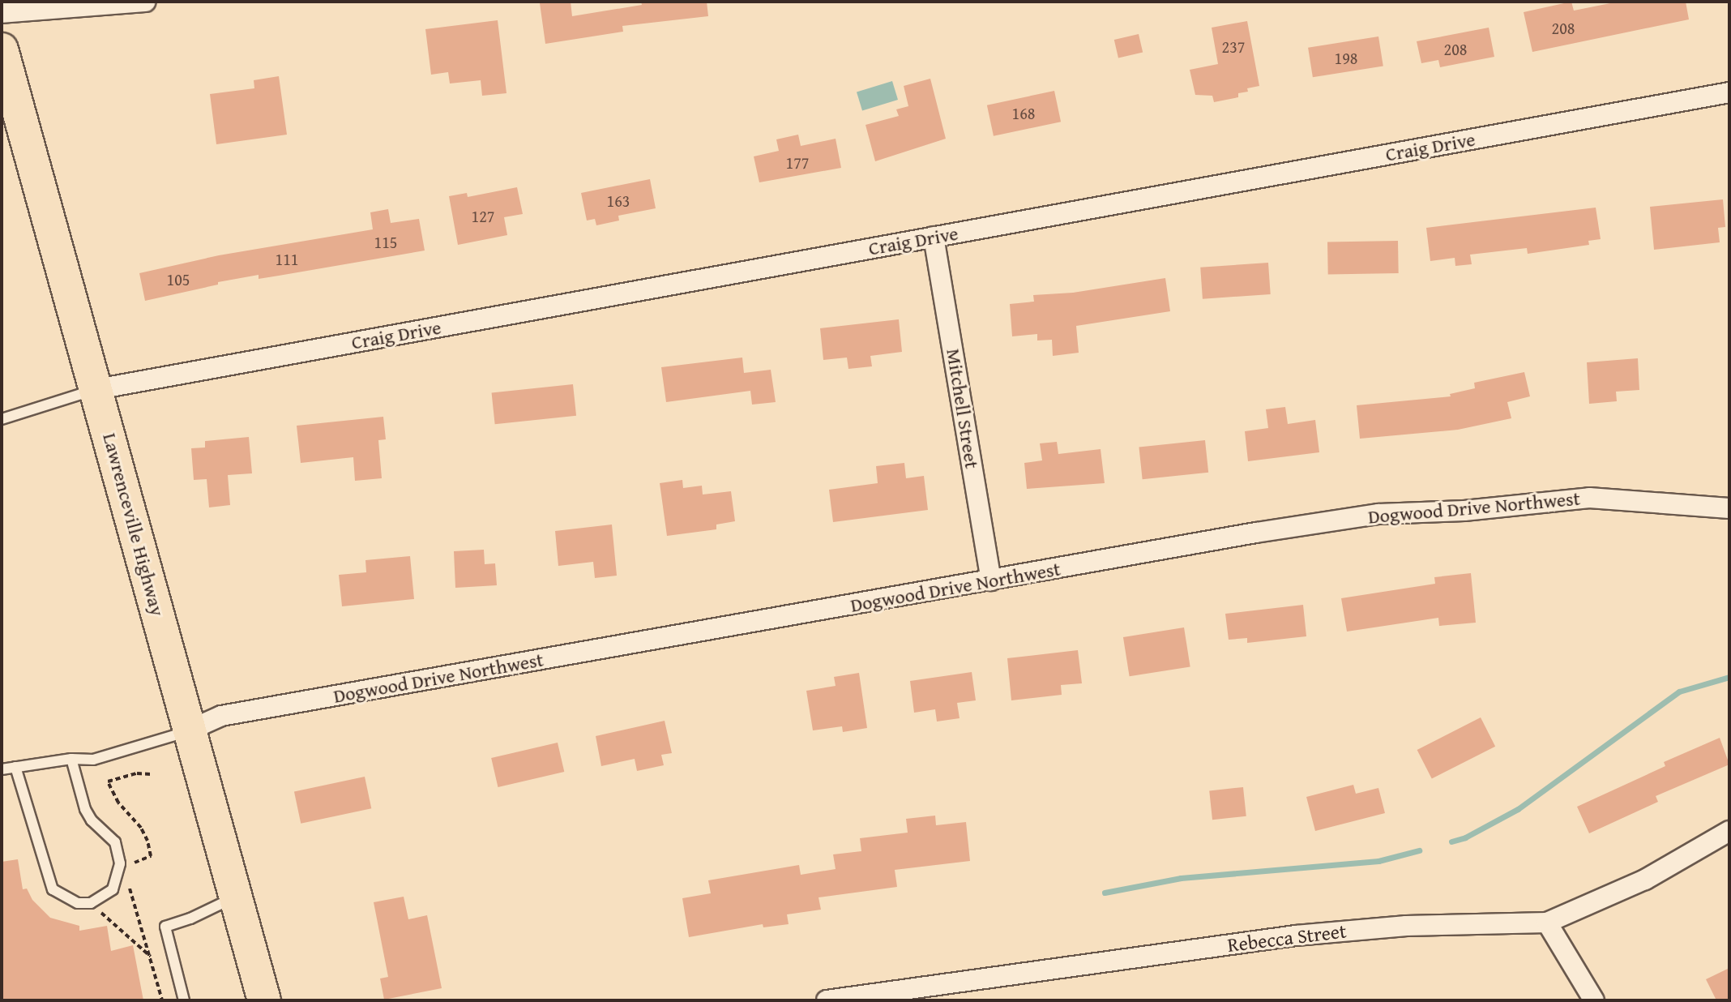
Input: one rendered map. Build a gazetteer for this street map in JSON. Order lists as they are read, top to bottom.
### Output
{
  "streets": {
    "main road": ["Lawrenceville Highway"],
    "street": [
      "Craig Drive",
      "Mitchell Street",
      "Dogwood Drive Northwest",
      "Rebecca Street"
    ]
  },
  "crossings": [
    ["Craig Drive", "Mitchell Street"],
    ["Craig Drive", "Lawrenceville Highway"],
    ["Mitchell Street", "Dogwood Drive Northwest"],
    ["Dogwood Drive Northwest", "Lawrenceville Highway"]
  ],
  "house_numbers": [
    "208",
    "237",
    "208",
    "198",
    "168",
    "177",
    "163",
    "127",
    "115",
    "111",
    "105"
  ]
}
